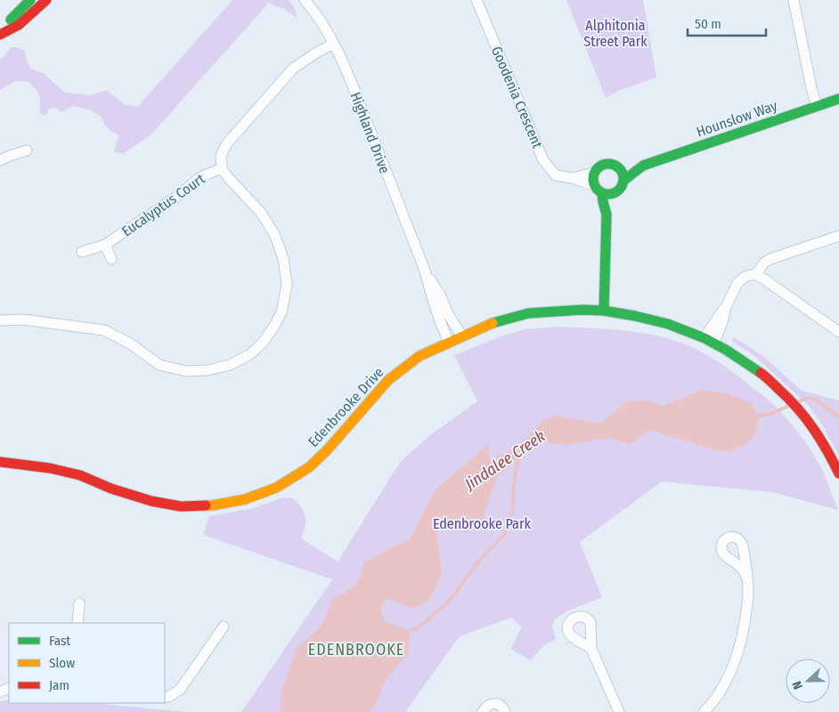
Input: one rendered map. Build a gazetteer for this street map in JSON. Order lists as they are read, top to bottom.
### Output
{
  "streets": {
    "street": [
      "Goodenia Crescent",
      "Hounslow Way",
      "Highland Drive",
      "Eucalyptus Court",
      "Edenbrooke Drive"
    ]
  },
  "crossings": [
    ["Goodenia Crescent", "Hounslow Way"],
    ["Highland Drive", "Edenbrooke Drive"]
  ],
  "districts": ["EDENBROOKE"],
  "water": ["Jindalee Creek"],
  "parks": ["Alphitonia Street Park", "Edenbrooke Park"],
  "legend": ["Fast", "Slow", "Jam"],
  "scale_bar": "50 m",
  "north": "left"
}
